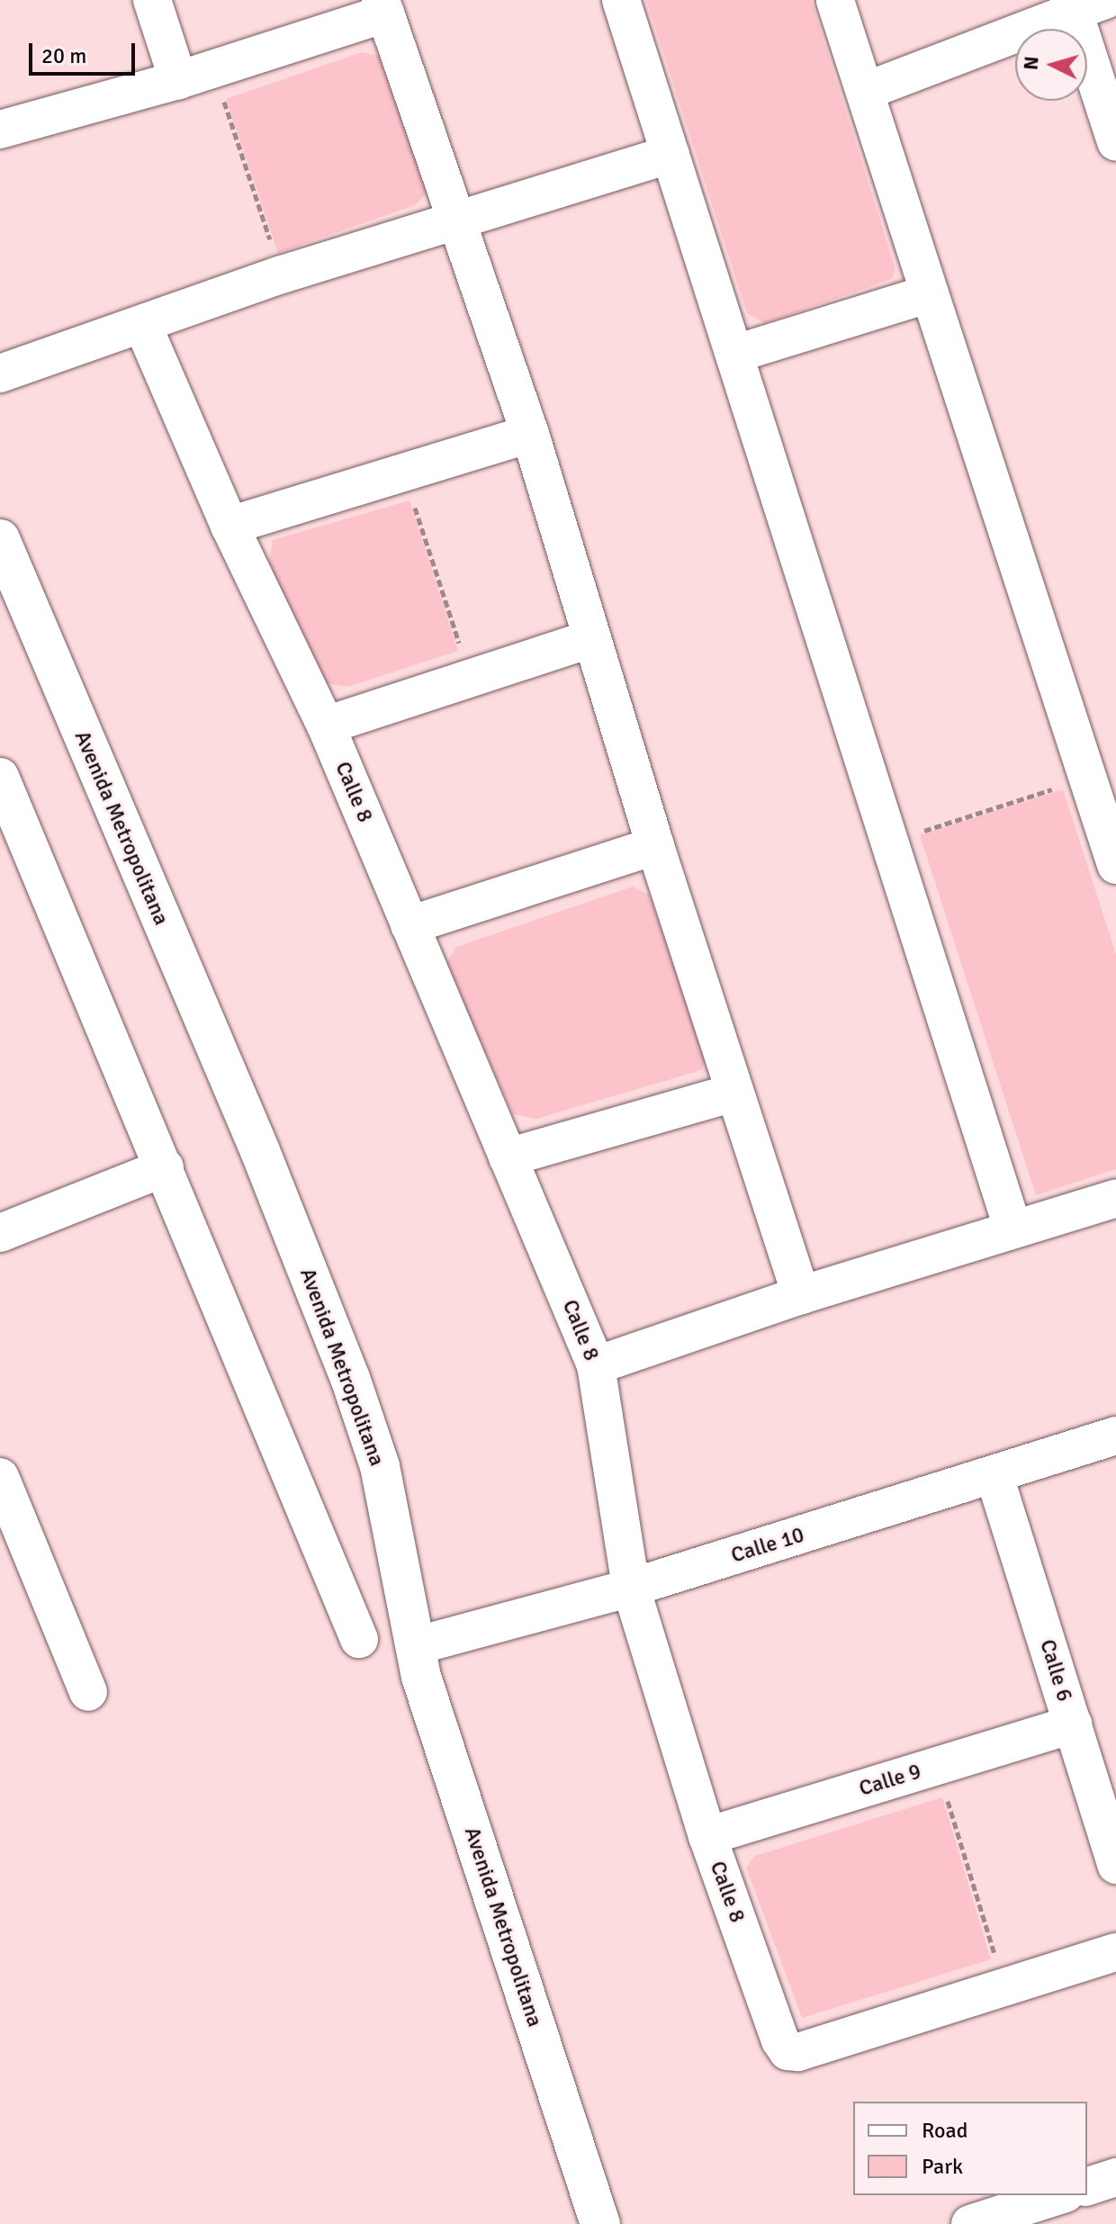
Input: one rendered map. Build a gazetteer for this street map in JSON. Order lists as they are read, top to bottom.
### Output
{
  "streets": {
    "street": [
      "Calle 8",
      "Avenida Metropolitana",
      "Calle 10",
      "Calle 6",
      "Calle 9"
    ]
  },
  "crossings": [
    ["Calle 8", "Calle 10"],
    ["Calle 8", "Calle 9"],
    ["Avenida Metropolitana", "Calle 10"],
    ["Calle 10", "Calle 6"],
    ["Calle 6", "Calle 9"]
  ],
  "legend": ["Road", "Park"],
  "scale_bar": "20 m",
  "north": "left"
}
